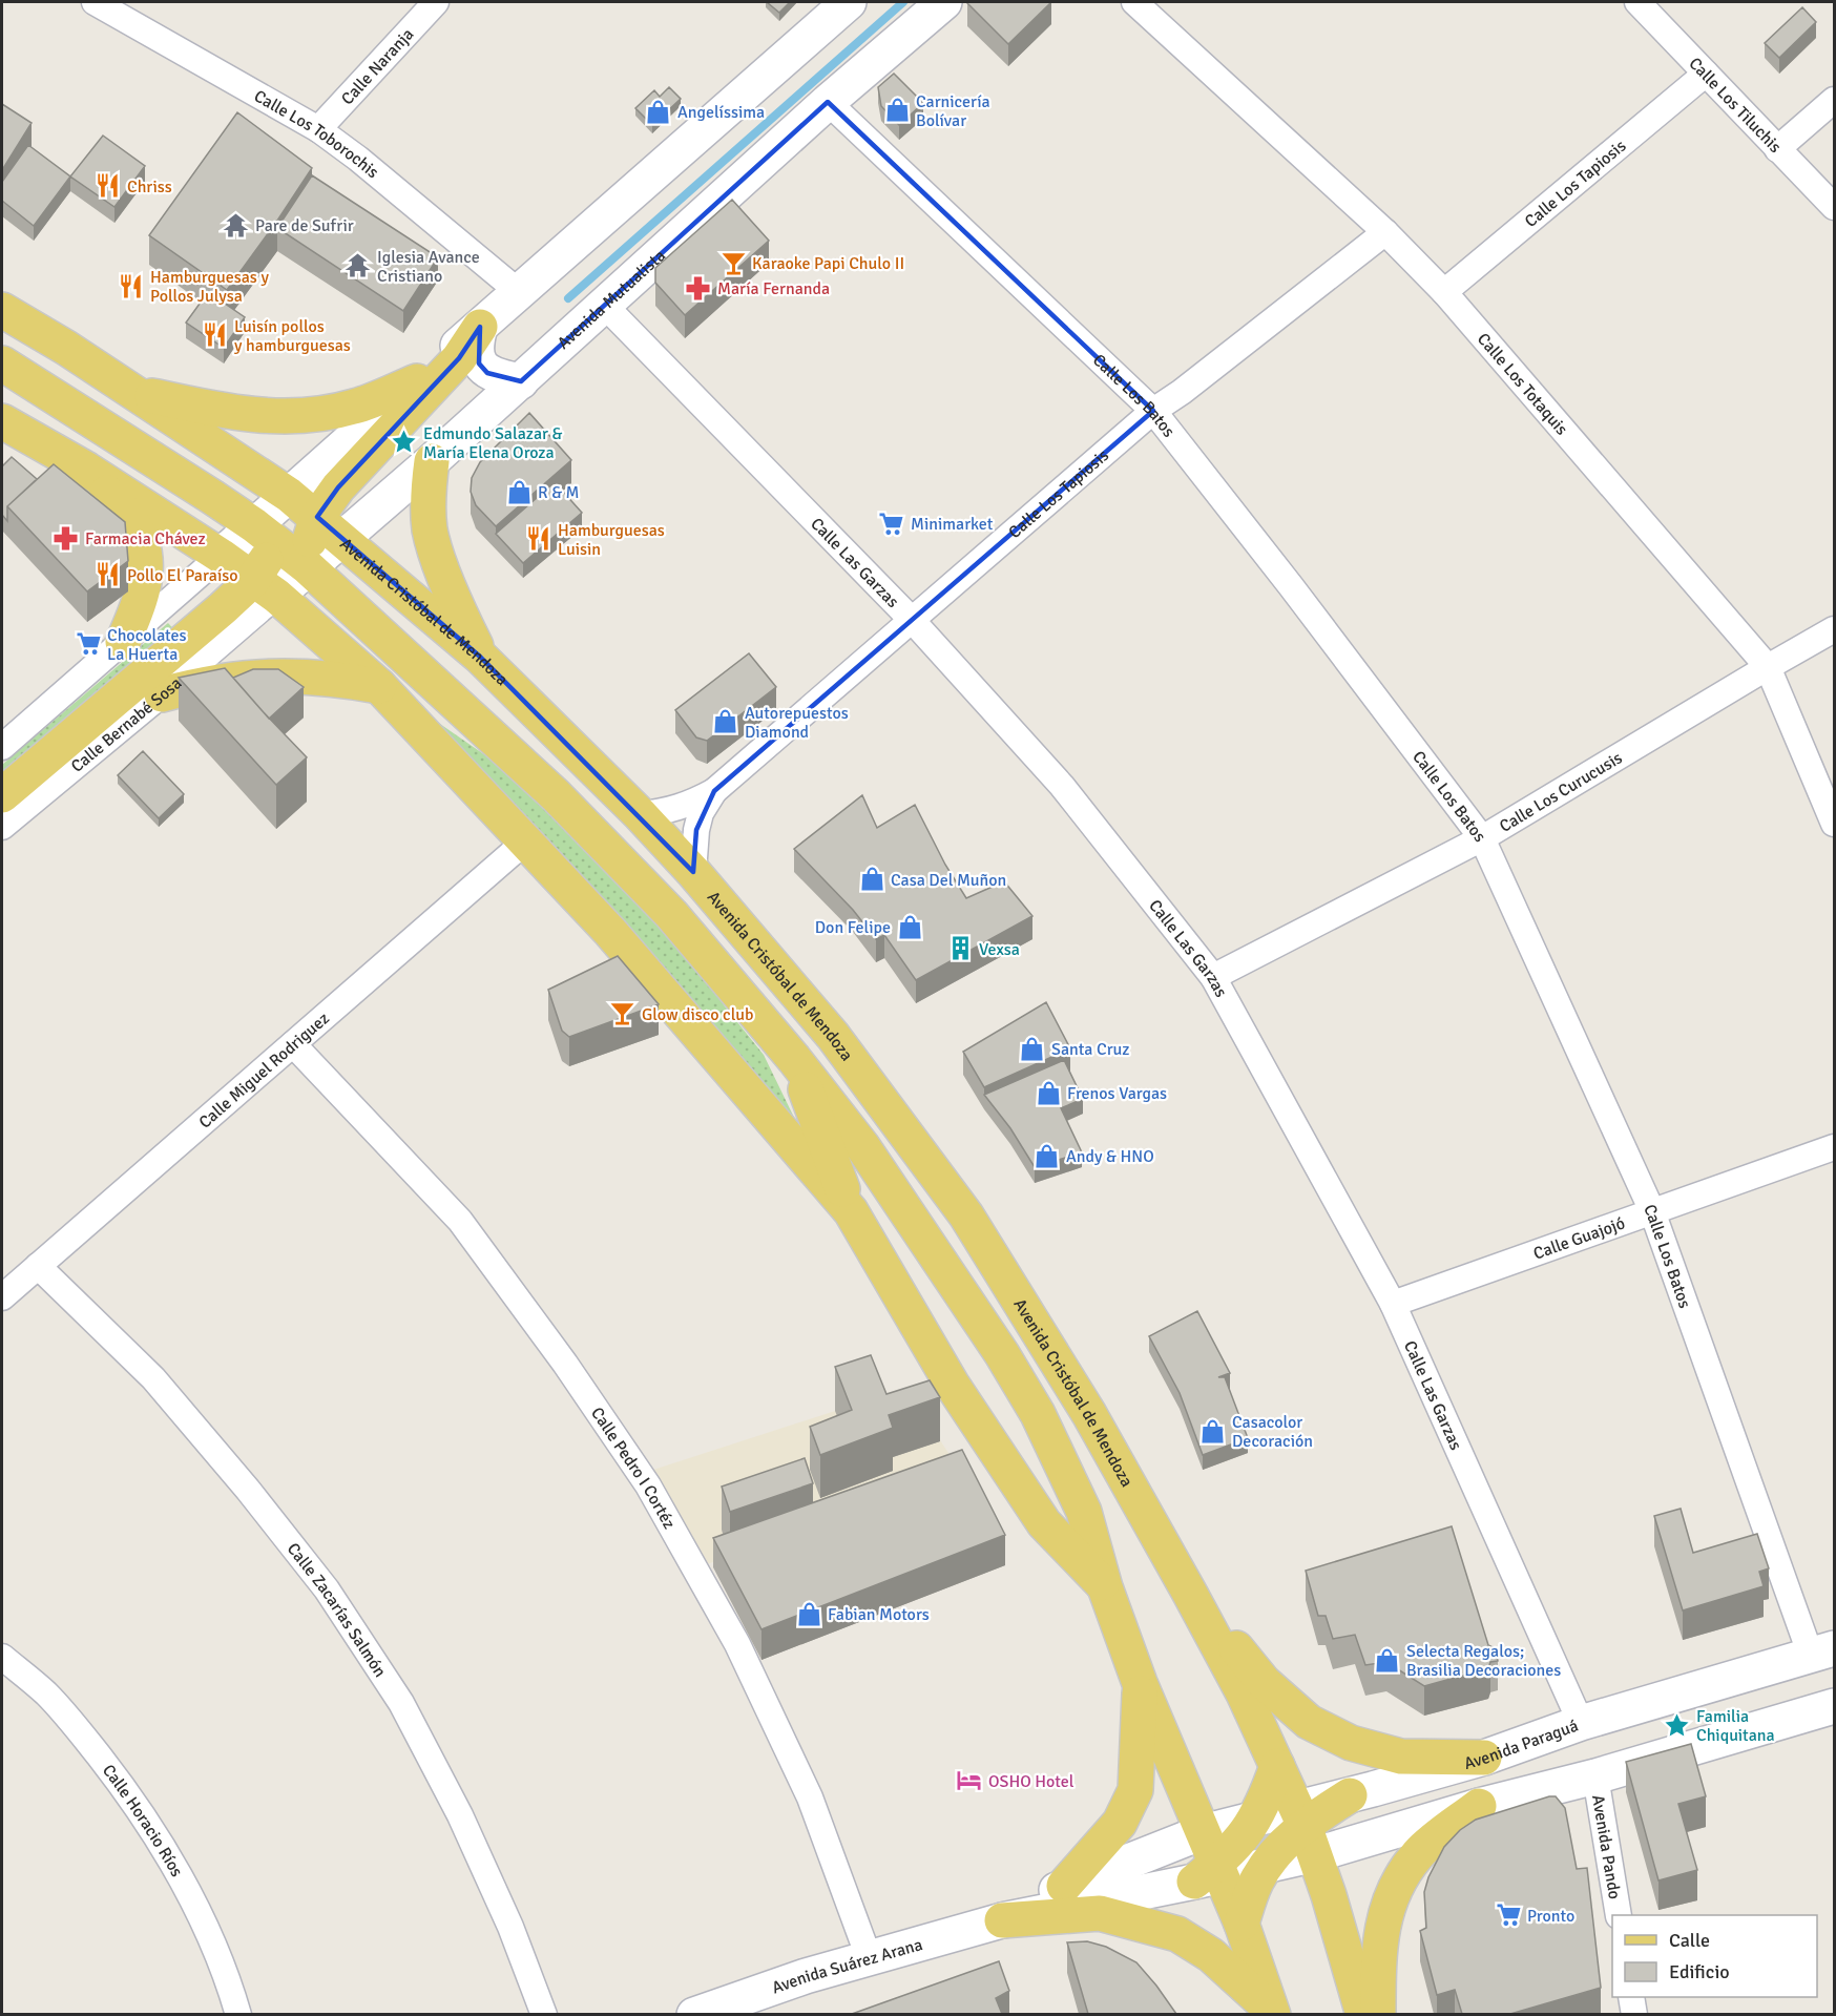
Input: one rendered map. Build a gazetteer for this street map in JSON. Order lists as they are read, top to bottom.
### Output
{
  "streets": {
    "main road": [
      "Avenida Mutualista",
      "Avenida Cristóbal de Mendoza",
      "Avenida Paraguá",
      "Avenida Suárez Arana"
    ],
    "street": [
      "Calle Naranja",
      "Calle Los Tiluchis",
      "Calle Los Toborochis",
      "Calle Los Tapiosis",
      "Calle Los Totaquis",
      "Calle Los Batos",
      "Calle Las Garzas",
      "Calle Bernabé Sosa",
      "Calle Los Curucusis",
      "Calle Miguel Rodriguez",
      "Calle Guajojó",
      "Calle Pedro I Cortéz",
      "Calle Zacarías Salmón",
      "Calle Horacio Ríos",
      "Avenida Pando"
    ]
  },
  "crossings": [
    ["Calle Naranja", "Calle Los Toborochis"],
    ["Calle Los Tiluchis", "Calle Los Tapiosis"],
    ["Calle Los Tapiosis", "Calle Los Totaquis"],
    ["Calle Los Tapiosis", "Calle Los Batos"],
    ["Calle Los Tapiosis", "Calle Las Garzas"],
    ["Calle Los Tapiosis", "Avenida Cristóbal de Mendoza"],
    ["Avenida Mutualista", "Calle Los Batos"],
    ["Avenida Mutualista", "Calle Las Garzas"],
    ["Avenida Mutualista", "Avenida Cristóbal de Mendoza"],
    ["Avenida Mutualista", "Calle Bernabé Sosa"],
    ["Calle Los Totaquis", "Calle Los Curucusis"],
    ["Calle Los Batos", "Calle Los Curucusis"],
    ["Calle Los Batos", "Calle Guajojó"],
    ["Calle Los Batos", "Avenida Paraguá"],
    ["Calle Las Garzas", "Calle Los Curucusis"],
    ["Calle Las Garzas", "Calle Guajojó"],
    ["Calle Las Garzas", "Avenida Paraguá"],
    ["Avenida Cristóbal de Mendoza", "Calle Bernabé Sosa"],
    ["Avenida Cristóbal de Mendoza", "Calle Miguel Rodriguez"],
    ["Avenida Cristóbal de Mendoza", "Avenida Paraguá"],
    ["Avenida Cristóbal de Mendoza", "Avenida Suárez Arana"],
    ["Calle Miguel Rodriguez", "Calle Pedro I Cortéz"],
    ["Calle Miguel Rodriguez", "Calle Zacarías Salmón"],
    ["Calle Pedro I Cortéz", "Avenida Suárez Arana"],
    ["Avenida Paraguá", "Avenida Pando"],
    ["Avenida Paraguá", "Avenida Suárez Arana"]
  ],
  "places": {
    "shop": [
      "Carnicería Bolívar",
      "Angelíssima",
      "R & M",
      "Autorepuestos Diamond",
      "Casa Del Muñon",
      "Don Felipe",
      "Santa Cruz",
      "Frenos Vargas",
      "Andy & HNO",
      "Casacolor Decoración",
      "Fabian Motors",
      "Selecta Regalos; Brasilia Decoraciones"
    ],
    "restaurant": [
      "Chriss",
      "Hamburguesas y Pollos Julysa",
      "Luisín pollos y hamburguesas",
      "Hamburguesas Luisin",
      "Pollo El Paraíso"
    ],
    "temple": ["Pare de Sufrir", "Iglesia Avance Cristiano"],
    "bar": ["Karaoke Papi Chulo II", "Glow disco club"],
    "pharmacy": ["María Fernanda", "Farmacia Chávez"],
    "place": ["Edmundo Salazar & María Elena Oroza", "Familia Chiquitana"],
    "supermarket": ["Minimarket", "Chocolates La Huerta", "Pronto"],
    "building": ["Vexsa"],
    "hotel": ["OSHO Hotel"]
  },
  "legend": ["Calle", "Edificio"]
}
